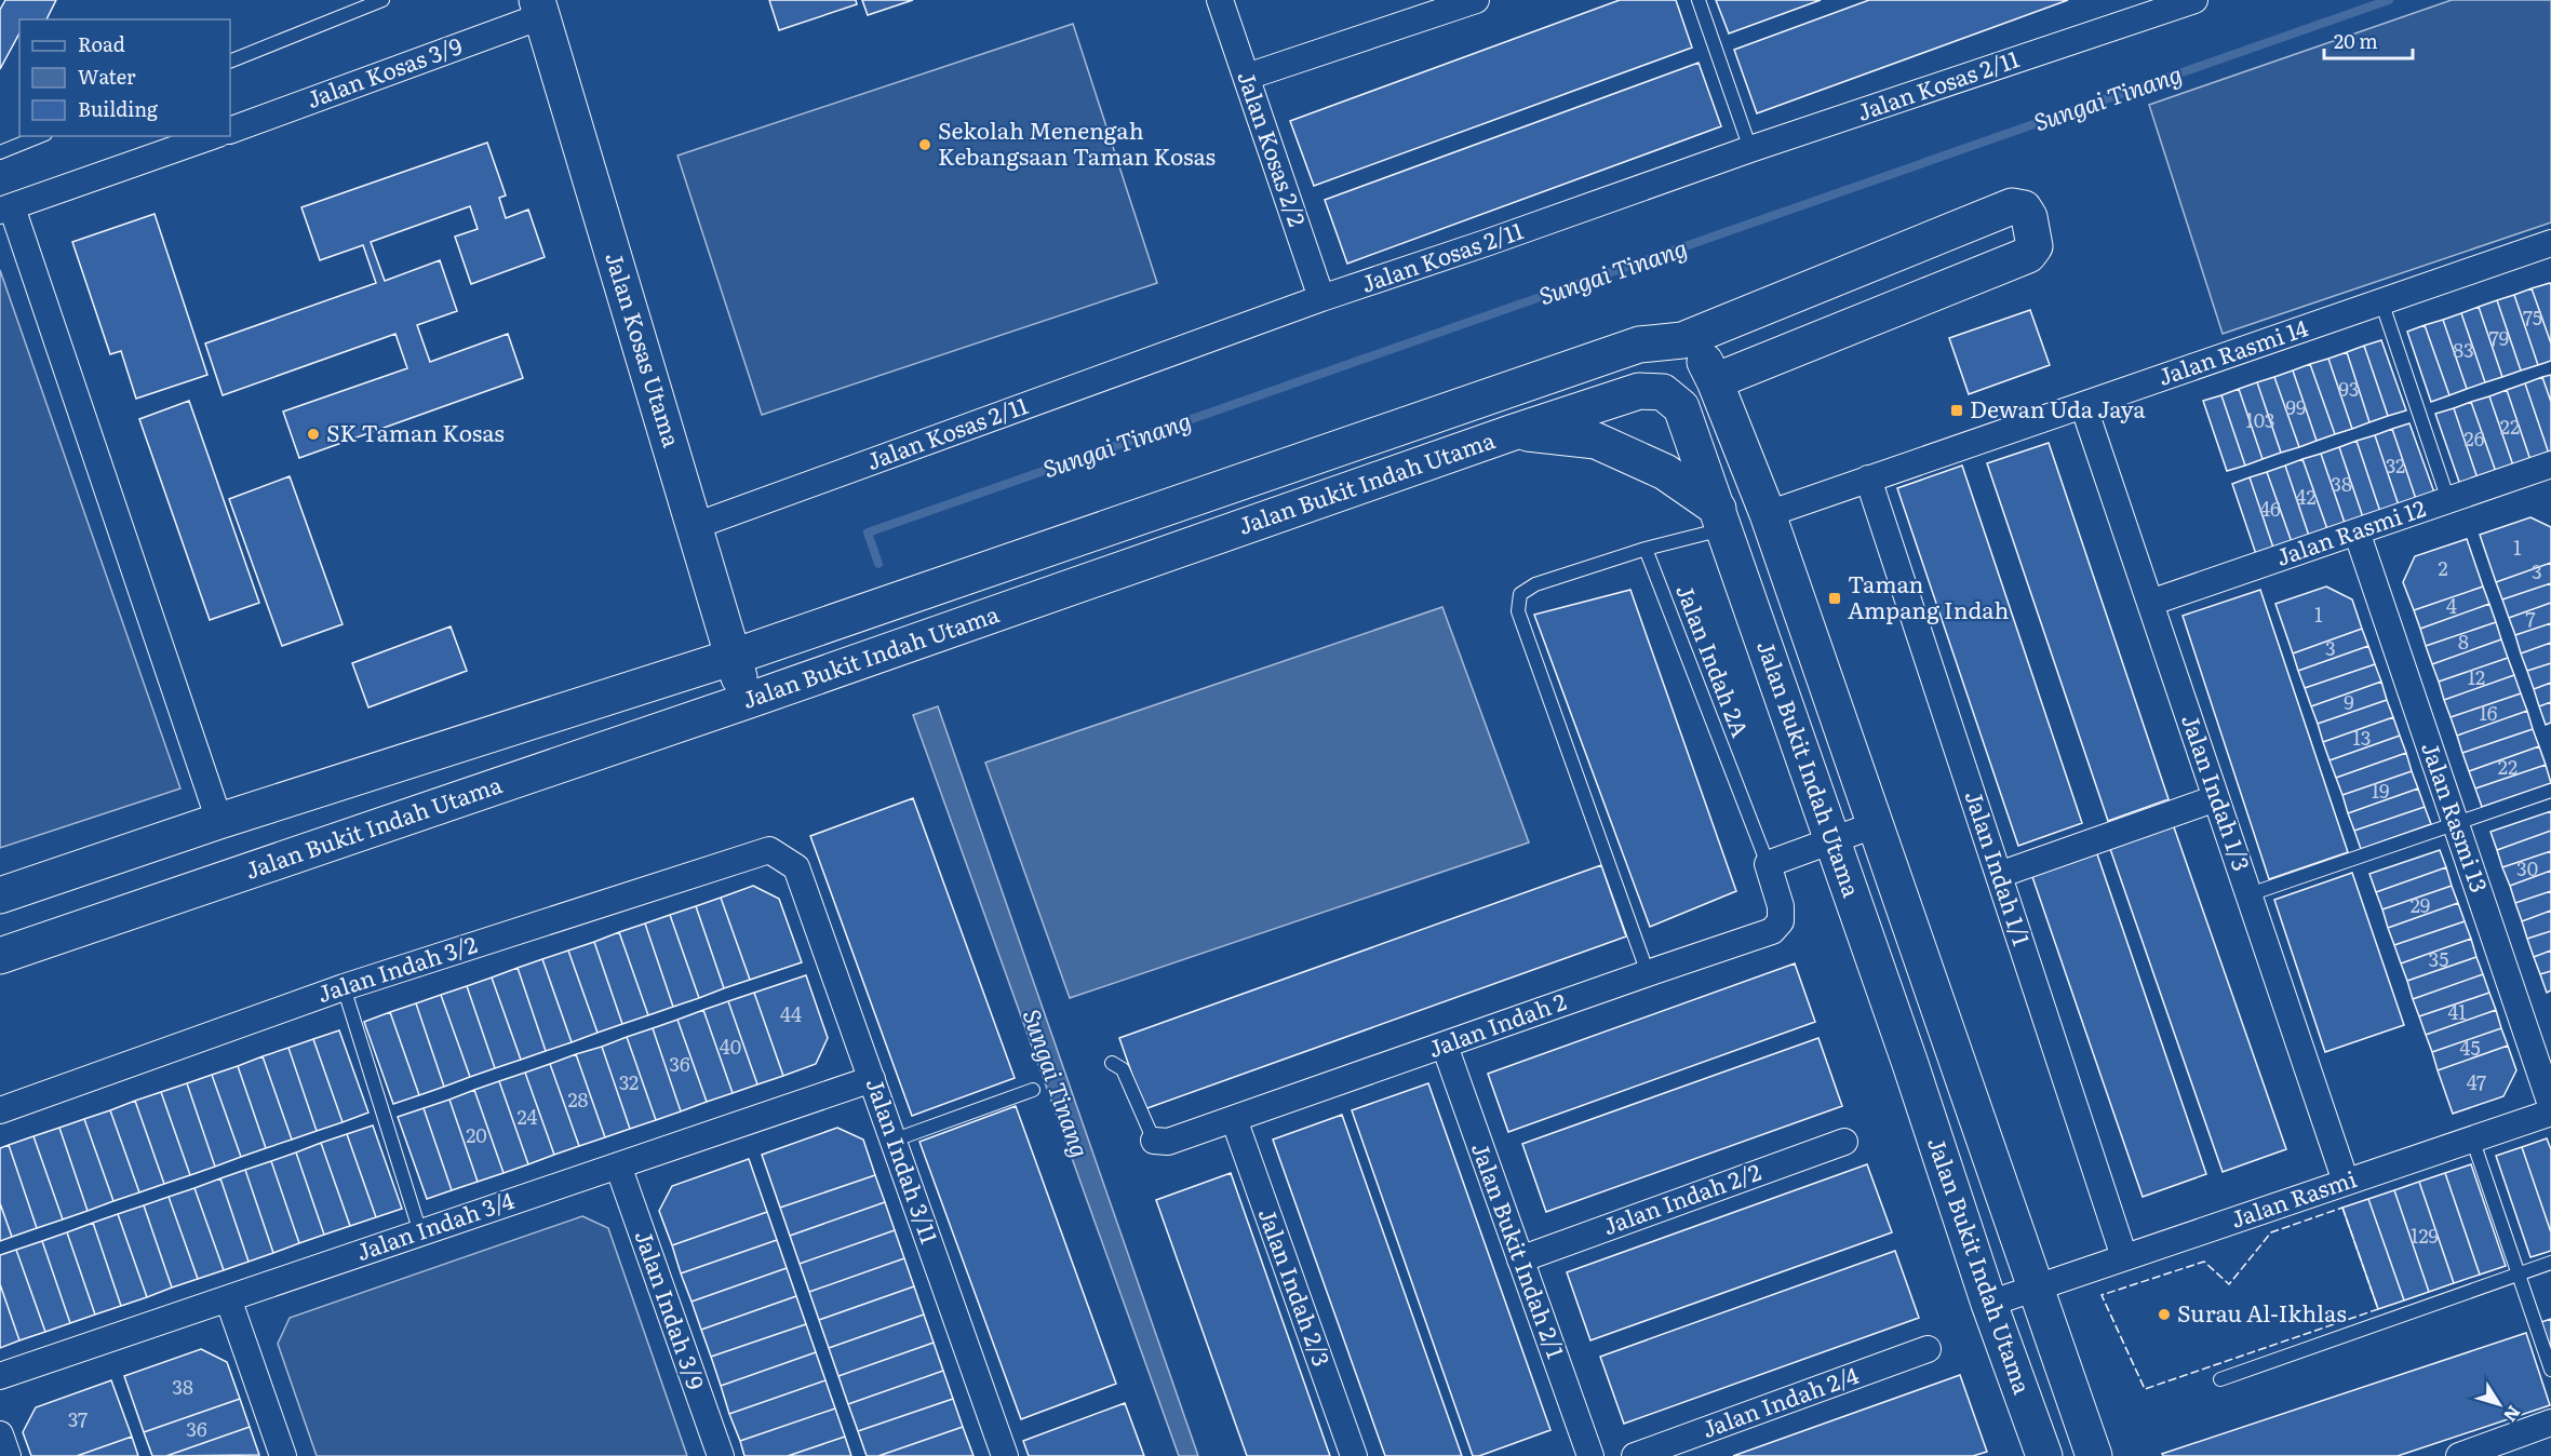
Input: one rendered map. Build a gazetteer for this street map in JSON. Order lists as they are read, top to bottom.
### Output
{
  "streets": {
    "street": [
      "Jalan Kosas 3/9",
      "Jalan Kosas 2/11",
      "Jalan Kosas 2/2",
      "Jalan Kosas Utama",
      "Jalan Rasmi 14",
      "Jalan Bukit Indah Utama",
      "Jalan Rasmi 12",
      "Jalan Indah 1/3",
      "Jalan Rasmi 13",
      "Jalan Indah 1/1",
      "Jalan Indah 3/2",
      "Jalan Indah 2",
      "Jalan Indah 3/11",
      "Jalan Indah 2/2",
      "Jalan Rasmi",
      "Jalan Indah 3/4",
      "Jalan Bukit Indah 2/1",
      "Jalan Indah 2/3",
      "Jalan Indah 3/9",
      "Jalan Indah 2/4"
    ],
    "lane": ["Jalan Indah 2A"]
  },
  "crossings": [
    ["Jalan Kosas 3/9", "Jalan Kosas Utama"],
    ["Jalan Kosas 2/11", "Jalan Kosas 2/2"],
    ["Jalan Kosas 2/11", "Jalan Kosas Utama"],
    ["Jalan Kosas Utama", "Jalan Bukit Indah Utama"],
    ["Jalan Rasmi 14", "Jalan Bukit Indah Utama"],
    ["Jalan Rasmi 14", "Jalan Indah 1/3"],
    ["Jalan Rasmi 14", "Jalan Indah 1/1"],
    ["Jalan Bukit Indah Utama", "Jalan Rasmi"],
    ["Jalan Rasmi 12", "Jalan Indah 1/3"],
    ["Jalan Rasmi 12", "Jalan Rasmi 13"],
    ["Jalan Indah 2A", "Jalan Indah 2"],
    ["Jalan Indah 1/3", "Jalan Rasmi"],
    ["Jalan Indah 1/1", "Jalan Rasmi"],
    ["Jalan Indah 3/2", "Jalan Indah 3/11"],
    ["Jalan Indah 2", "Jalan Bukit Indah 2/1"],
    ["Jalan Indah 2", "Jalan Indah 2/3"],
    ["Jalan Indah 3/11", "Jalan Indah 3/4"],
    ["Jalan Indah 2/2", "Jalan Bukit Indah 2/1"],
    ["Jalan Indah 3/4", "Jalan Indah 3/9"]
  ],
  "water": ["Sungai Tinang"],
  "places": {
    "other": ["Sekolah Menengah Kebangsaan Taman Kosas", "SK Taman Kosas", "Surau Al-Ikhlas"],
    "transit": ["Dewan Uda Jaya", "Taman Ampang Indah"]
  },
  "house_numbers": [
    "75",
    "79",
    "83",
    "93",
    "99",
    "103",
    "22",
    "26",
    "32",
    "38",
    "42",
    "46",
    "1",
    "2",
    "3",
    "4",
    "1",
    "7",
    "8",
    "3",
    "12",
    "9",
    "16",
    "13",
    "22",
    "19",
    "30",
    "29",
    "35",
    "41",
    "44",
    "40",
    "45",
    "36",
    "32",
    "47",
    "28",
    "24",
    "20",
    "129",
    "38",
    "37",
    "36"
  ],
  "legend": ["Road", "Water", "Building"],
  "scale_bar": "20 m",
  "north": "bottom right"
}
